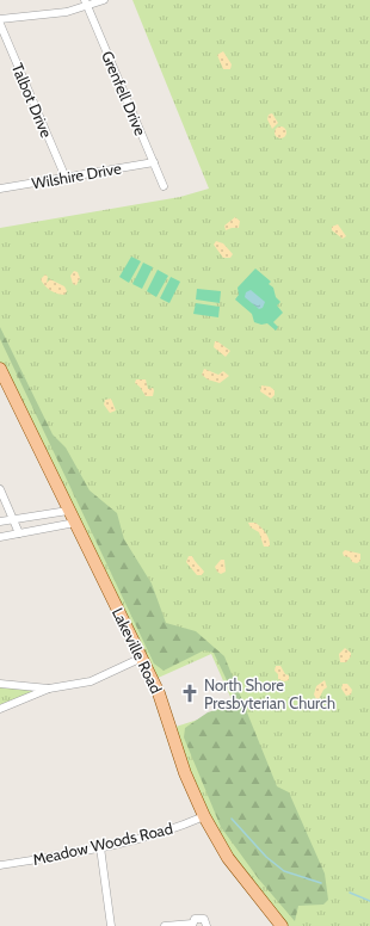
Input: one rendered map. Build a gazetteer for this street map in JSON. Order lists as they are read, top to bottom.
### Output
{
  "streets": {
    "main road": ["Lakeville Road"],
    "street": [
      "Grenfell Drive",
      "Talbot Drive",
      "Wilshire Drive",
      "Meadow Woods Road"
    ]
  },
  "crossings": [
    ["Grenfell Drive", "Wilshire Drive"],
    ["Talbot Drive", "Wilshire Drive"],
    ["Lakeville Road", "Meadow Woods Road"]
  ],
  "places": {
    "church": ["North Shore Presbyterian Church"]
  }
}
